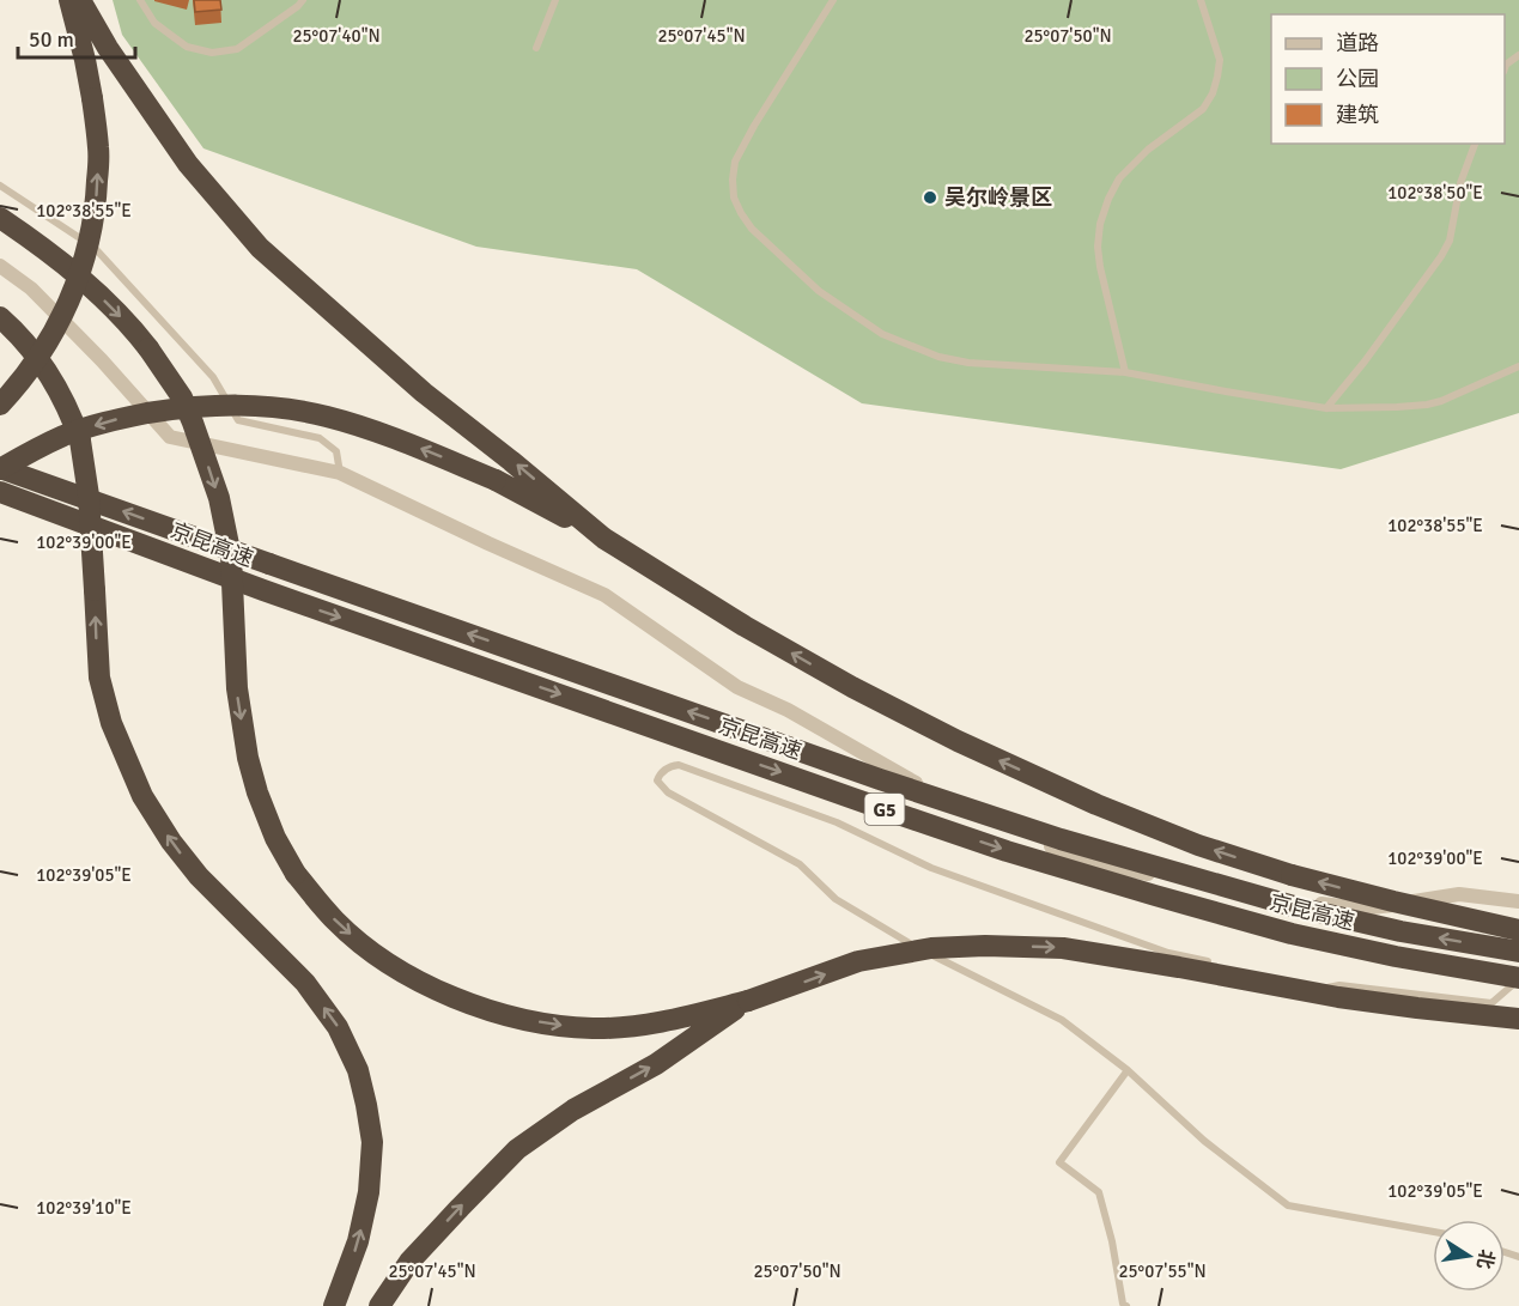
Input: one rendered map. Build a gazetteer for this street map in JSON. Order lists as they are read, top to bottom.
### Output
{
  "streets": {
    "highway": ["京昆高速", "G5"]
  },
  "places": ["吴尔岭景区"],
  "legend": ["道路", "公园", "建筑"],
  "scale_bar": "50 m",
  "north": "right",
  "coordinates": [
    "25°07'40\"N",
    "25°07'45\"N",
    "25°07'50\"N",
    "102°38'50\"E",
    "102°38'55\"E",
    "102°39'00\"E",
    "102°39'05\"E",
    "102°39'10\"E",
    "25°07'55\"N"
  ]
}
